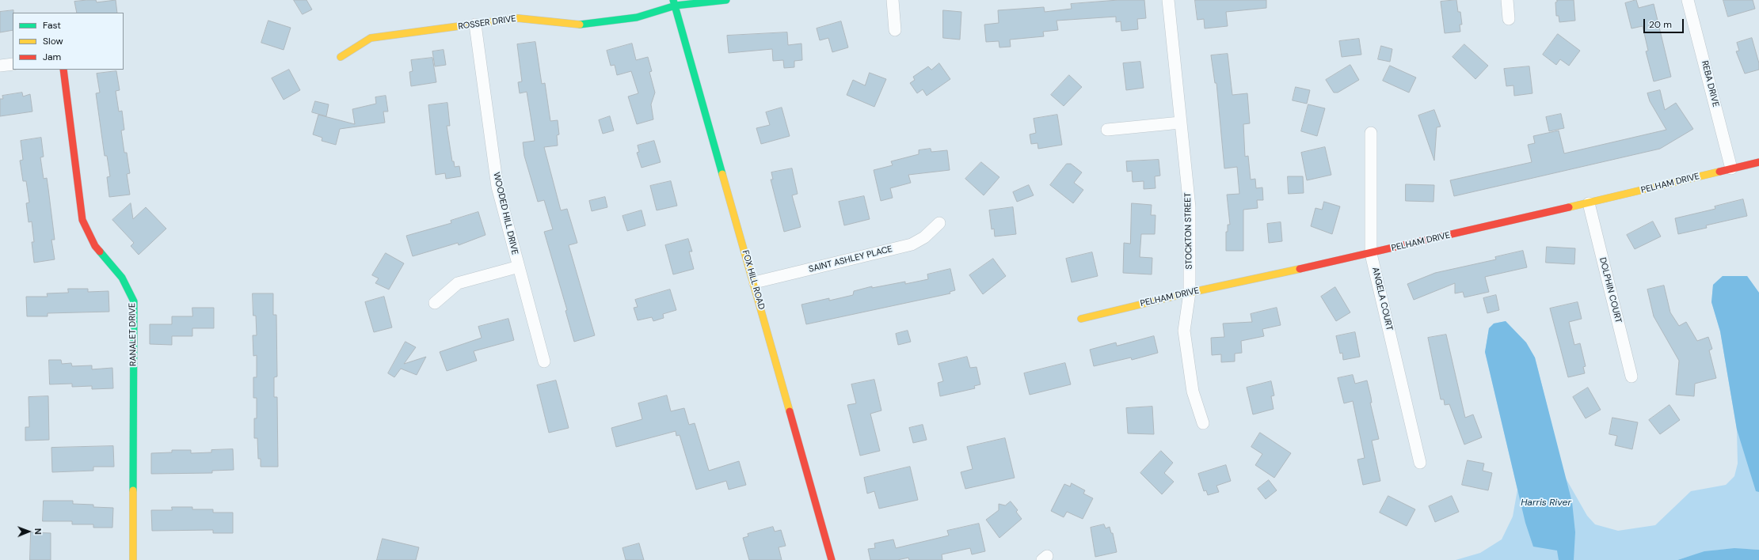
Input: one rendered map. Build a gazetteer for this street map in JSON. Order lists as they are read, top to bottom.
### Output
{
  "streets": {
    "street": [
      "ROSSER DRIVE",
      "REBA DRIVE",
      "PELHAM DRIVE",
      "WOODED HILL DRIVE",
      "STOCKTON STREET",
      "SAINT ASHLEY PLACE",
      "FOX HILL ROAD",
      "DOLPHIN COURT",
      "ANGELA COURT",
      "RANALET DRIVE"
    ]
  },
  "crossings": [
    ["ROSSER DRIVE", "WOODED HILL DRIVE"],
    ["ROSSER DRIVE", "FOX HILL ROAD"],
    ["REBA DRIVE", "PELHAM DRIVE"],
    ["PELHAM DRIVE", "STOCKTON STREET"],
    ["PELHAM DRIVE", "DOLPHIN COURT"],
    ["PELHAM DRIVE", "ANGELA COURT"],
    ["SAINT ASHLEY PLACE", "FOX HILL ROAD"]
  ],
  "water": ["Harris River"],
  "legend": ["Fast", "Slow", "Jam"],
  "scale_bar": "20 m",
  "north": "right"
}
